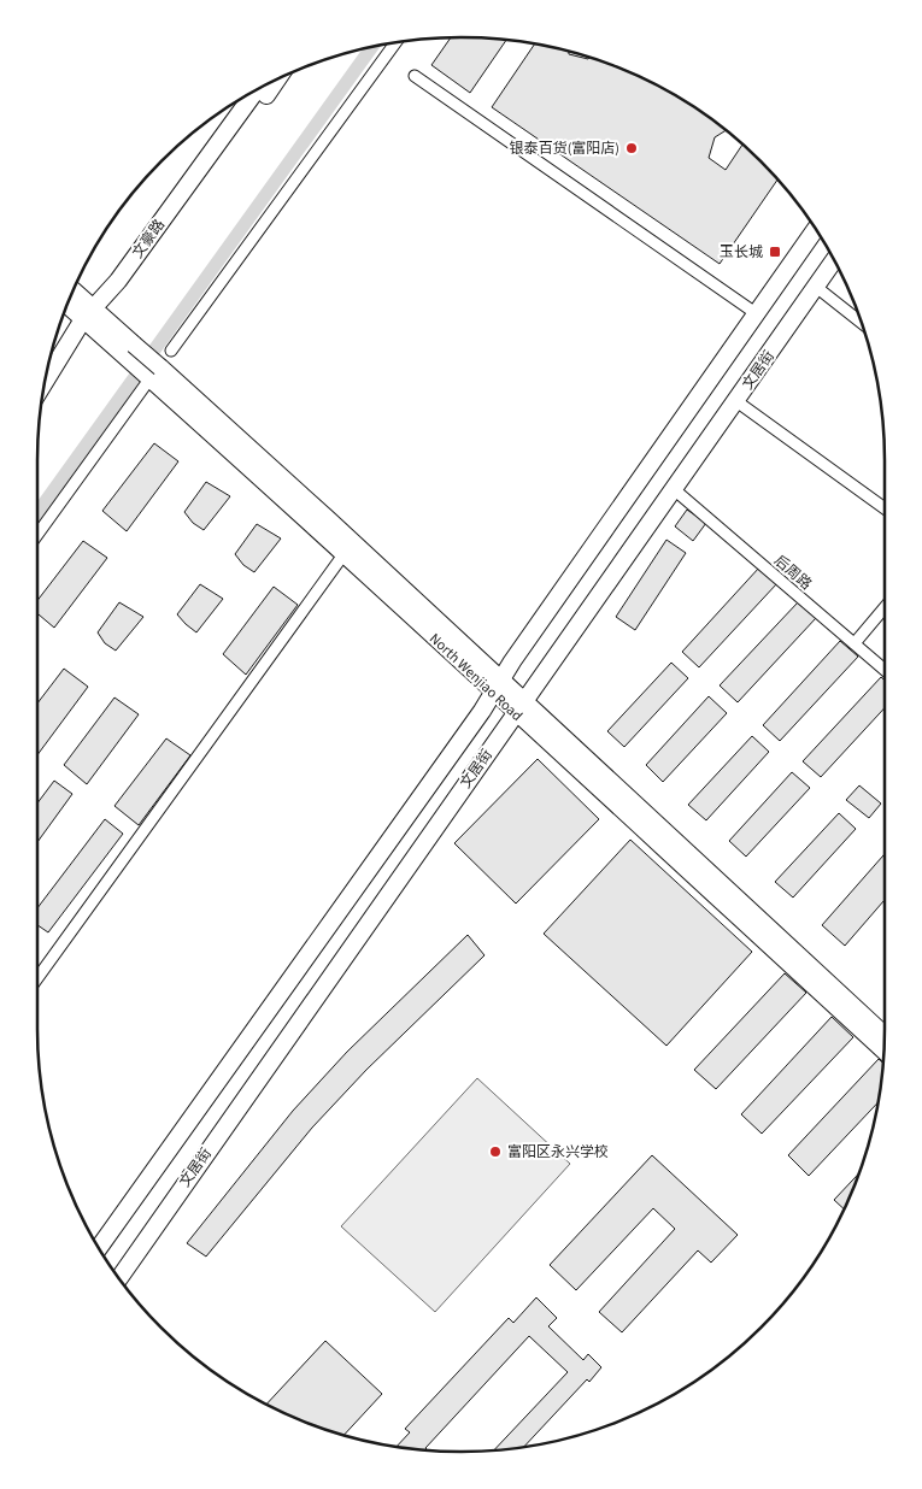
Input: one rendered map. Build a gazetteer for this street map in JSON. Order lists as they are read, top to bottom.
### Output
{
  "streets": {
    "street": [
      "文豪路",
      "文居街",
      "后周路",
      "North Wenjiao Road"
    ]
  },
  "crossings": [
    ["文豪路", "North Wenjiao Road"],
    ["文居街", "后周路"],
    ["文居街", "North Wenjiao Road"]
  ],
  "places": {
    "other": ["银泰百货(富阳店)", "富阳区永兴学校"],
    "transit": ["玉长城"]
  }
}
